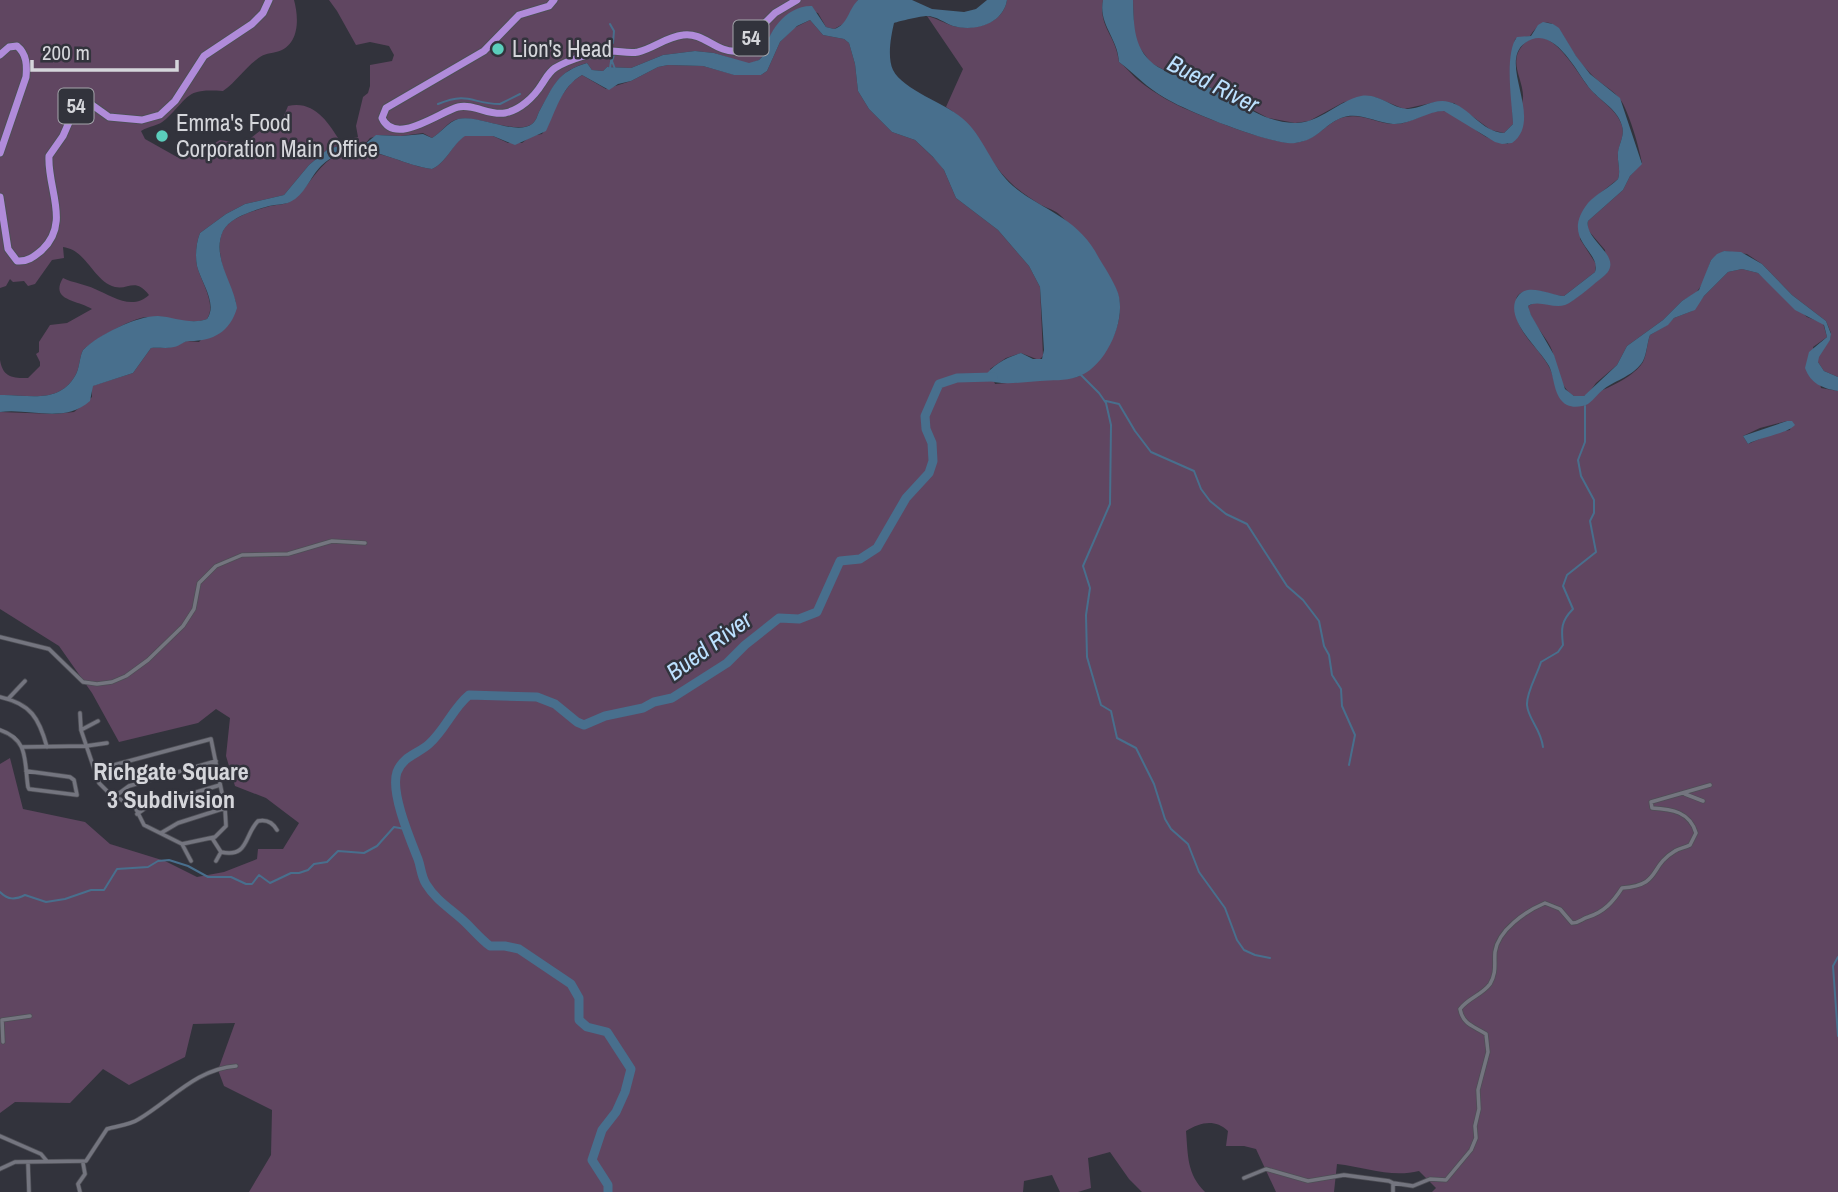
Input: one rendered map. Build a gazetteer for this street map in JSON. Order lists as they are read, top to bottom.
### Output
{
  "streets": {
    "highway": ["54"]
  },
  "districts": ["Richgate Square 3 Subdivision"],
  "water": ["Bued River"],
  "places": ["Lion's Head", "Emma's Food Corporation Main Office"],
  "scale_bar": "200 m"
}
